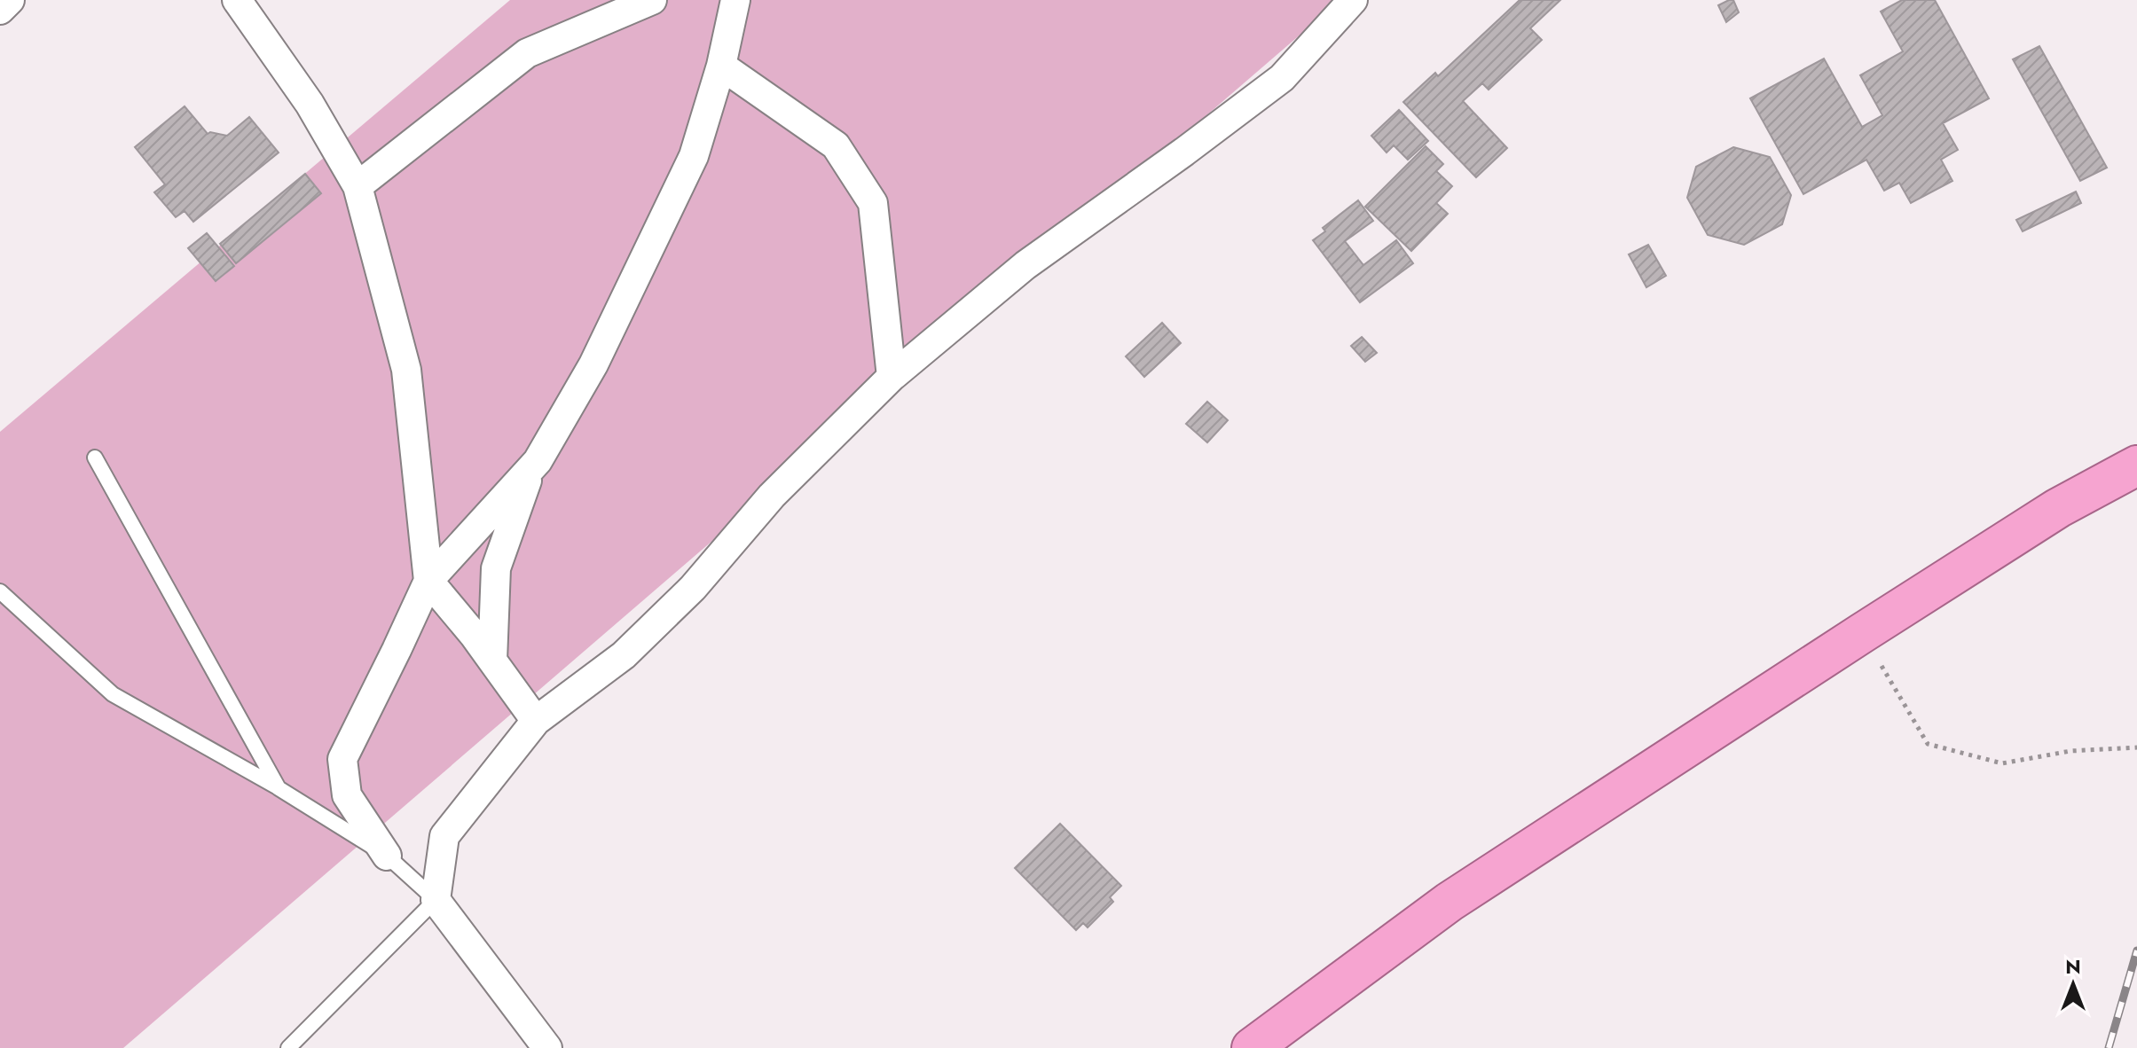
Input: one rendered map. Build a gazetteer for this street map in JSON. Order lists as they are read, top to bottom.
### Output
{
  "north": "top"
}
